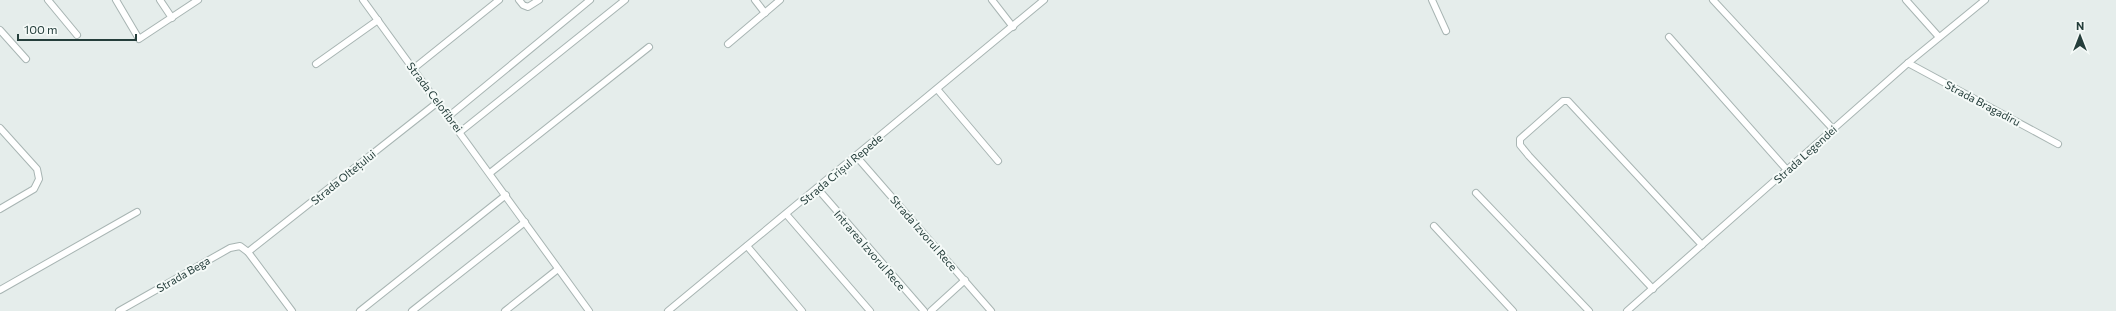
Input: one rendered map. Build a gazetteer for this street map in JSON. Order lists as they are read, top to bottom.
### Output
{
  "streets": {
    "street": [
      "Strada Celofibrei",
      "Strada Bragadiru",
      "Strada Legendei",
      "Strada Crișul Repede",
      "Strada Oltețului",
      "Strada Izvorul Rece",
      "Intrarea Izvorul Rece",
      "Strada Bega"
    ]
  },
  "crossings": [
    ["Strada Celofibrei", "Strada Oltețului"],
    ["Strada Bragadiru", "Strada Legendei"],
    ["Strada Crișul Repede", "Strada Izvorul Rece"],
    ["Strada Crișul Repede", "Intrarea Izvorul Rece"],
    ["Strada Oltețului", "Strada Bega"]
  ],
  "scale_bar": "100 m",
  "north": "top"
}
